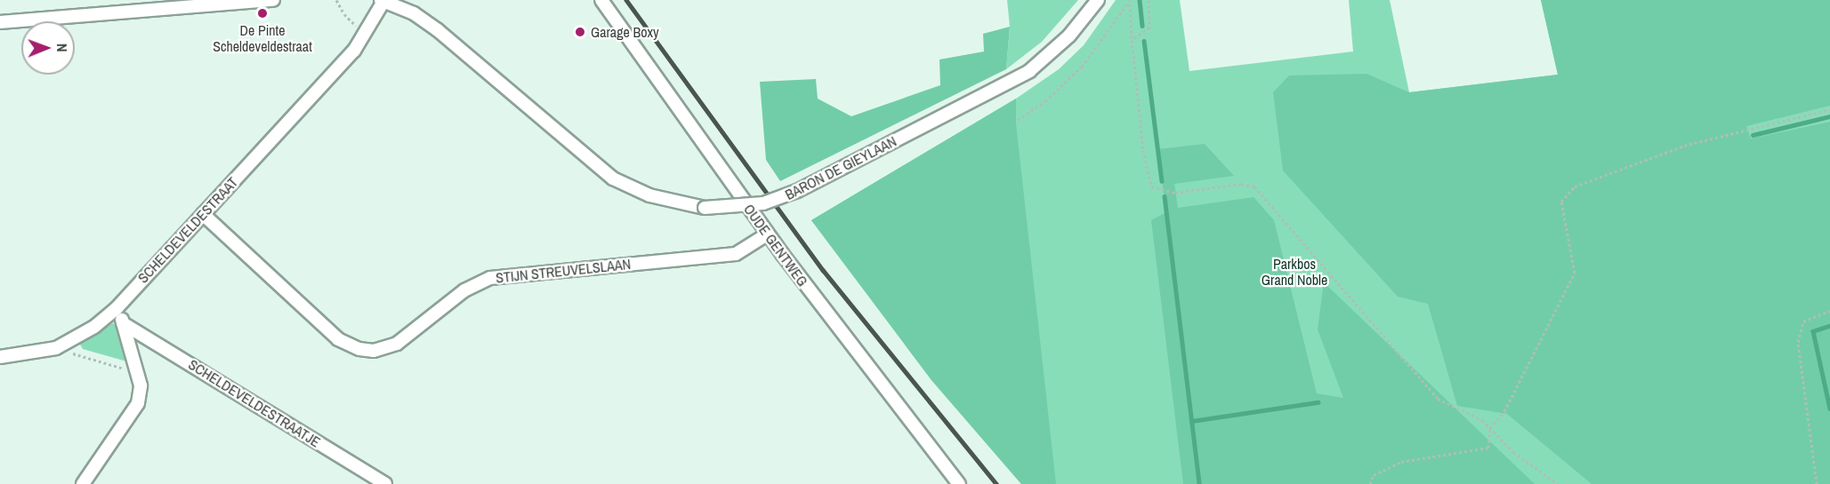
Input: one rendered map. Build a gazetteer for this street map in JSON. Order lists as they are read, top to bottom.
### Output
{
  "streets": {
    "street": [
      "BARON DE GIEYLAAN",
      "SCHELDEVELDESTRAAT",
      "OUDE GENTWEG",
      "STIJN STREUVELSLAAN",
      "SCHELDEVELDESTRAATJE"
    ]
  },
  "crossings": [
    ["BARON DE GIEYLAAN", "SCHELDEVELDESTRAAT"],
    ["SCHELDEVELDESTRAAT", "STIJN STREUVELSLAAN"],
    ["OUDE GENTWEG", "STIJN STREUVELSLAAN"]
  ],
  "parks": ["Parkbos Grand Noble"],
  "places": ["De Pinte Scheldeveldestraat", "Garage Boxy"],
  "north": "right"
}
